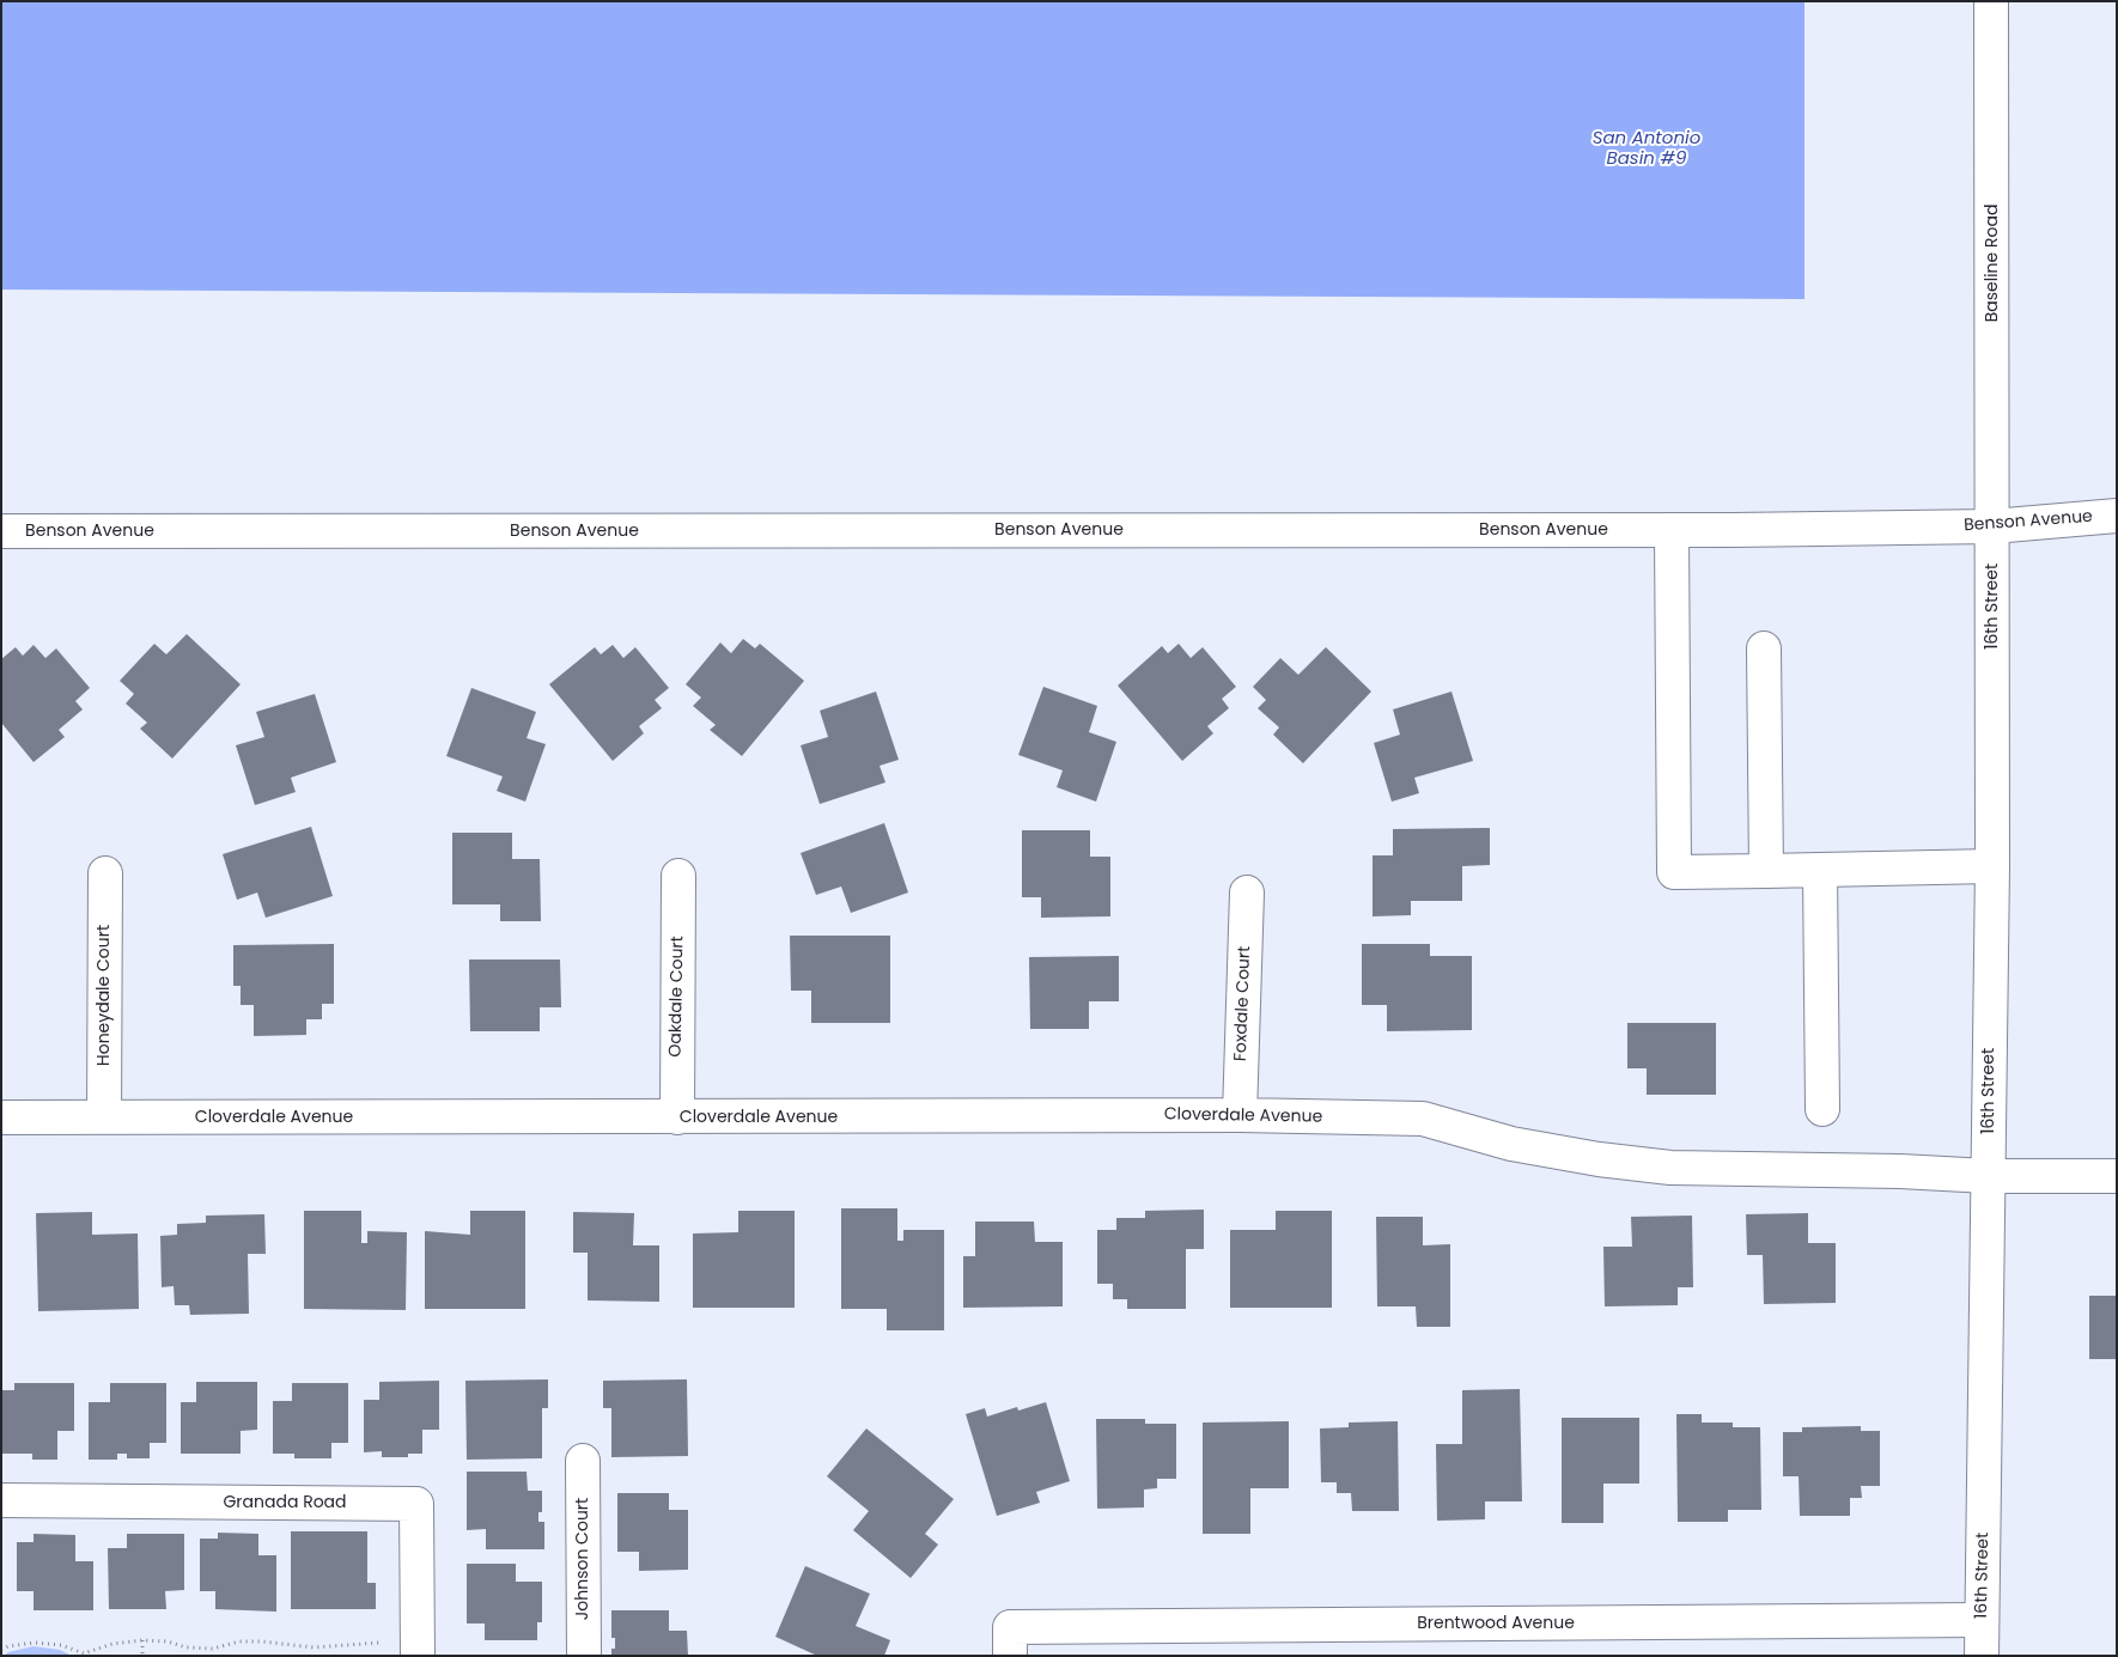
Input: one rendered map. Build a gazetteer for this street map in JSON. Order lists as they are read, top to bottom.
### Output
{
  "streets": {
    "street": [
      "Baseline Road",
      "Benson Avenue",
      "16th Street",
      "Honeydale Court",
      "Oakdale Court",
      "Foxdale Court",
      "Cloverdale Avenue",
      "Granada Road",
      "Johnson Court",
      "Brentwood Avenue"
    ]
  },
  "crossings": [
    ["Baseline Road", "Benson Avenue"],
    ["Baseline Road", "16th Street"],
    ["Benson Avenue", "16th Street"],
    ["16th Street", "Cloverdale Avenue"],
    ["16th Street", "Brentwood Avenue"],
    ["Honeydale Court", "Cloverdale Avenue"],
    ["Oakdale Court", "Cloverdale Avenue"],
    ["Foxdale Court", "Cloverdale Avenue"]
  ],
  "water": ["San Antonio Basin #9"]
}
